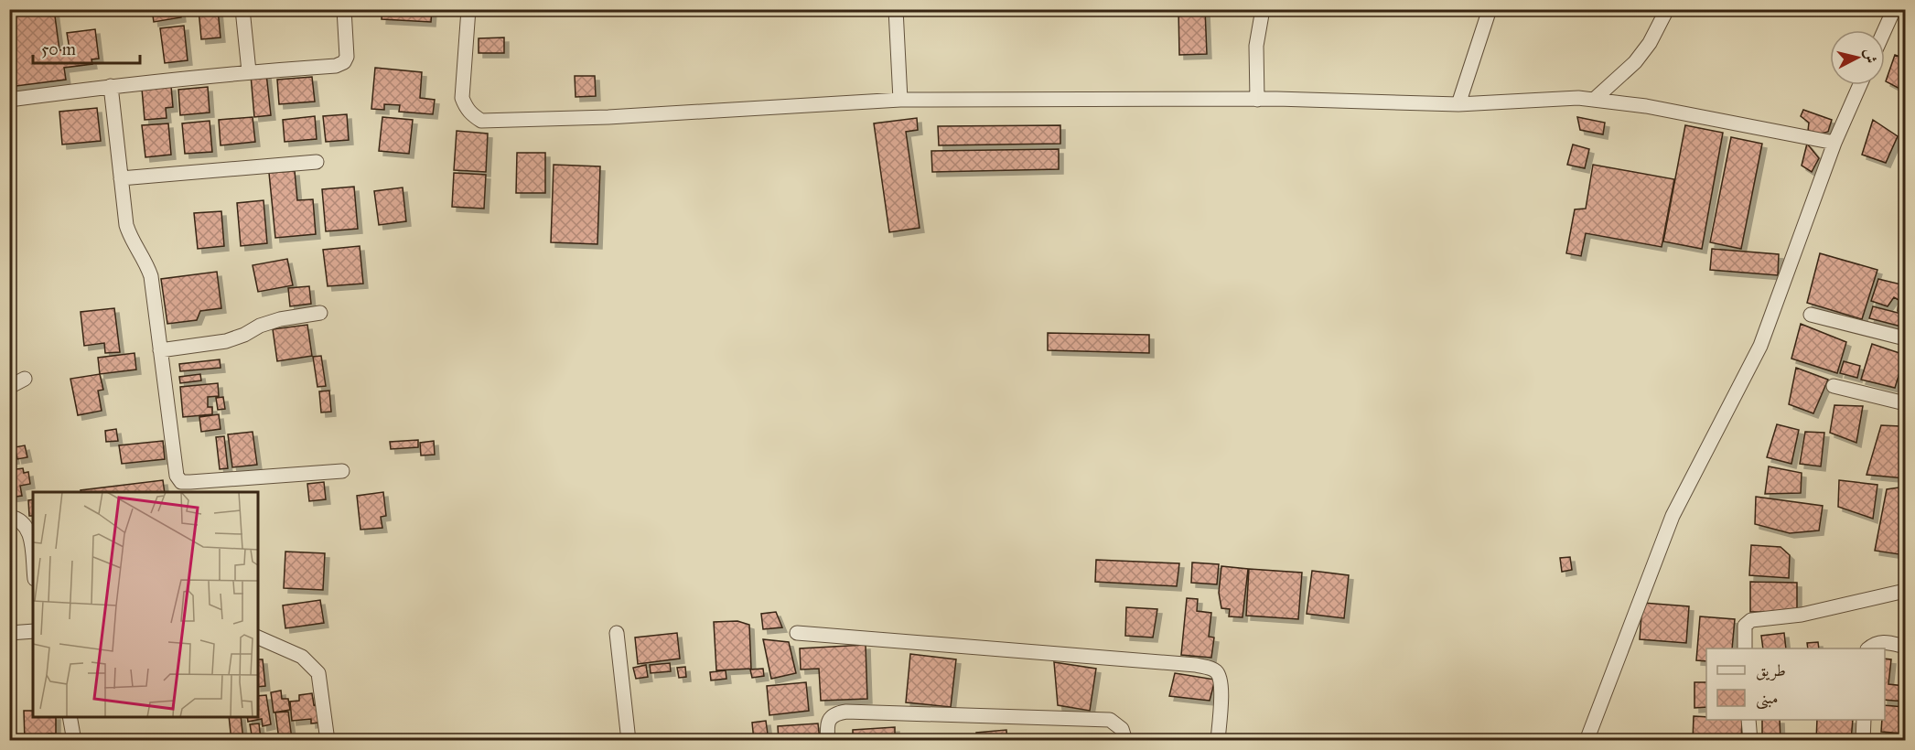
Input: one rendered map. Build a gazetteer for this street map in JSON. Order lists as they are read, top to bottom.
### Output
{
  "legend": ["طريق", "مبنى"],
  "scale_bar": "50 m",
  "north": "right"
}
